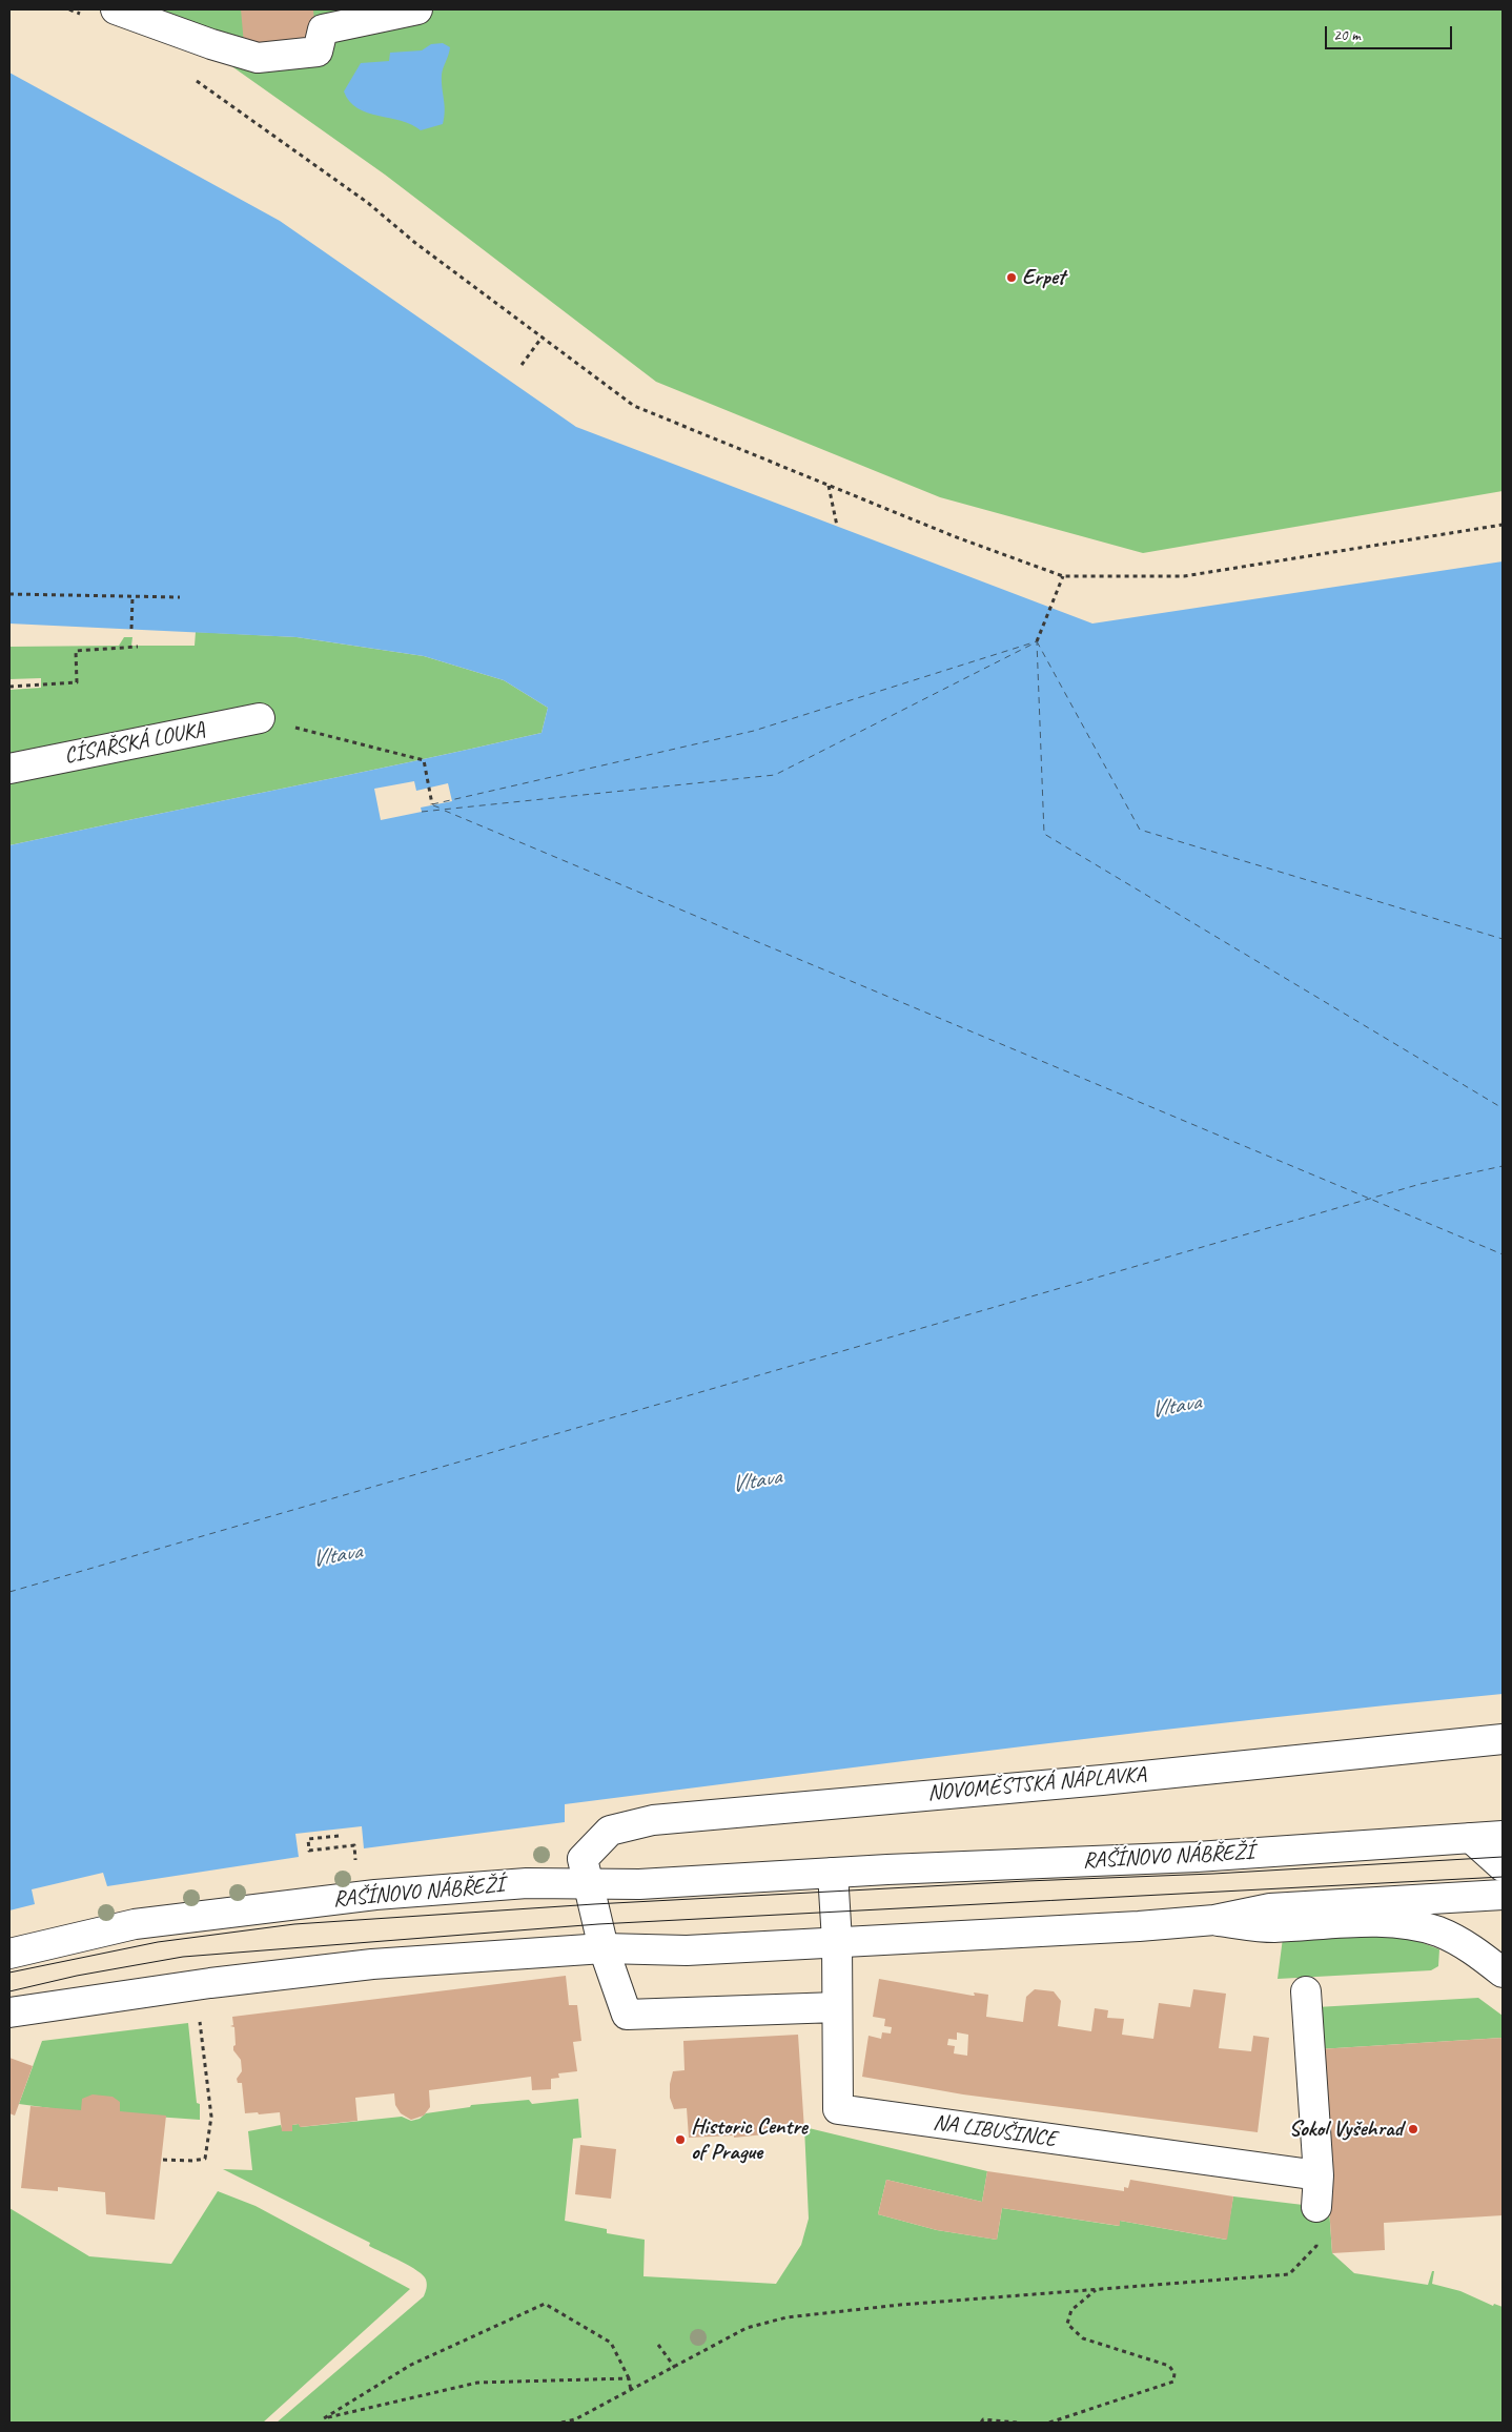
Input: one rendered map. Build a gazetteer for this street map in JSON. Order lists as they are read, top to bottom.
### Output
{
  "streets": {
    "main road": [
      "CÍSAŘSKÁ LOUKA",
      "NOVOMĚSTSKÁ NÁPLAVKA",
      "RAŠÍNOVO NÁBŘEŽÍ",
      "NA LIBUŠINCE"
    ]
  },
  "crossings": [
    ["NOVOMĚSTSKÁ NÁPLAVKA", "RAŠÍNOVO NÁBŘEŽÍ"]
  ],
  "water": ["Vltava"],
  "places": ["Erpet", "Sokol Vyšehrad", "Historic Centre of Prague"],
  "scale_bar": "20 m"
}
